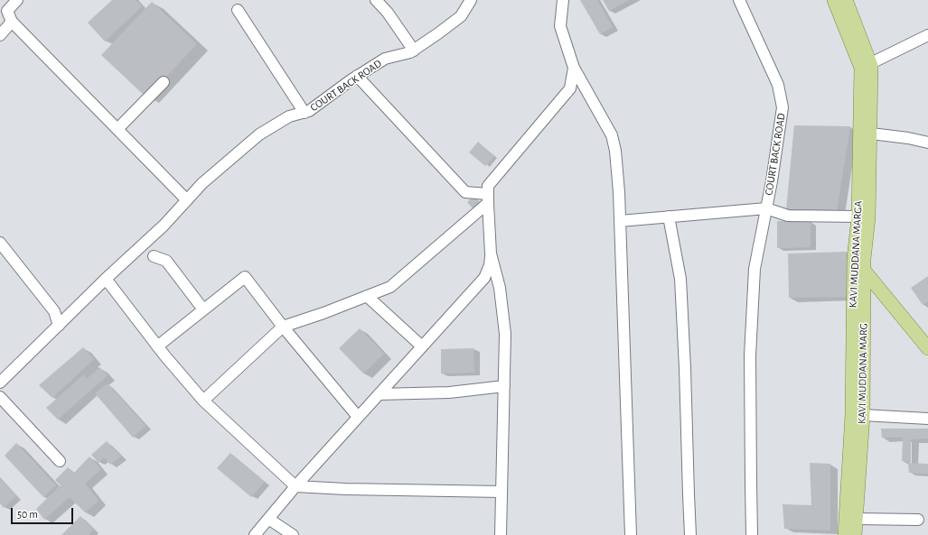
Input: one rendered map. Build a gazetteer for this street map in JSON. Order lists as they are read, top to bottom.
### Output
{
  "streets": {
    "main road": ["KAVI MUDDANA MARGA", "KAVI MUDDANA MARG"],
    "street": ["COURT BACK ROAD"]
  },
  "scale_bar": "50 m"
}
